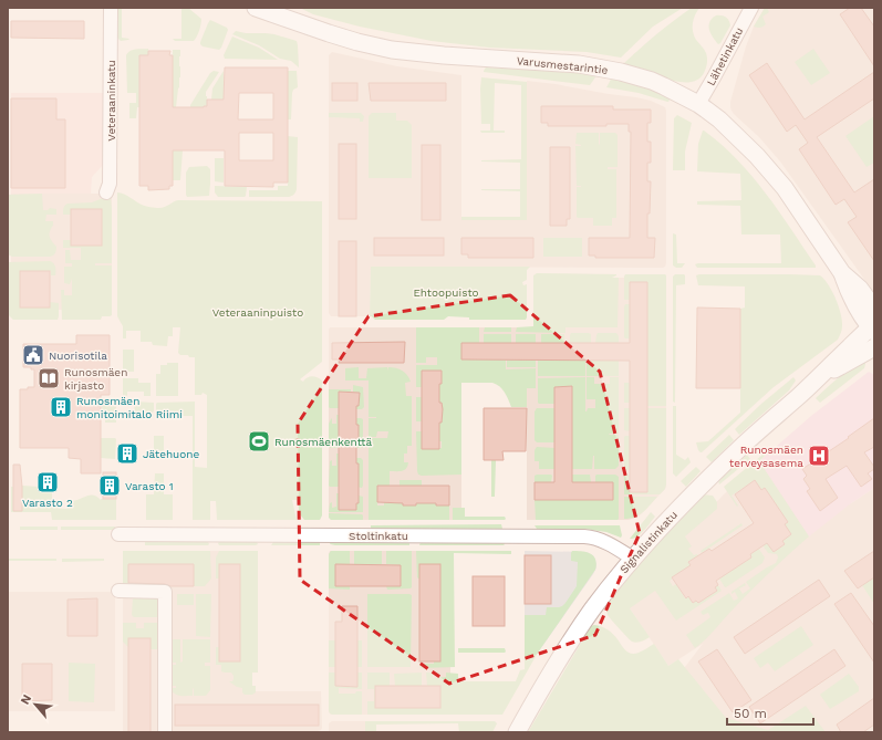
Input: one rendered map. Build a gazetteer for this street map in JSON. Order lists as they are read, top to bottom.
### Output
{
  "streets": {
    "street": [
      "Lähetinkatu",
      "Varusmestarintie",
      "Veteraaninkatu",
      "Stoltinkatu",
      "Signalistinkatu"
    ]
  },
  "crossings": [
    ["Lähetinkatu", "Varusmestarintie"],
    ["Varusmestarintie", "Signalistinkatu"],
    ["Stoltinkatu", "Signalistinkatu"]
  ],
  "parks": ["Ehtoopuisto", "Veteraaninpuisto"],
  "places": {
    "public building": ["Nuorisotila"],
    "library": ["Runosmäen kirjasto"],
    "building": [
      "Runosmäen monitoimitalo Riimi",
      "Jätehuone",
      "Varasto 2",
      "Varasto 1"
    ],
    "sports": ["Runosmäenkenttä"],
    "hospital": ["Runosmäen terveysasema"]
  },
  "scale_bar": "50 m",
  "north": "top left"
}
